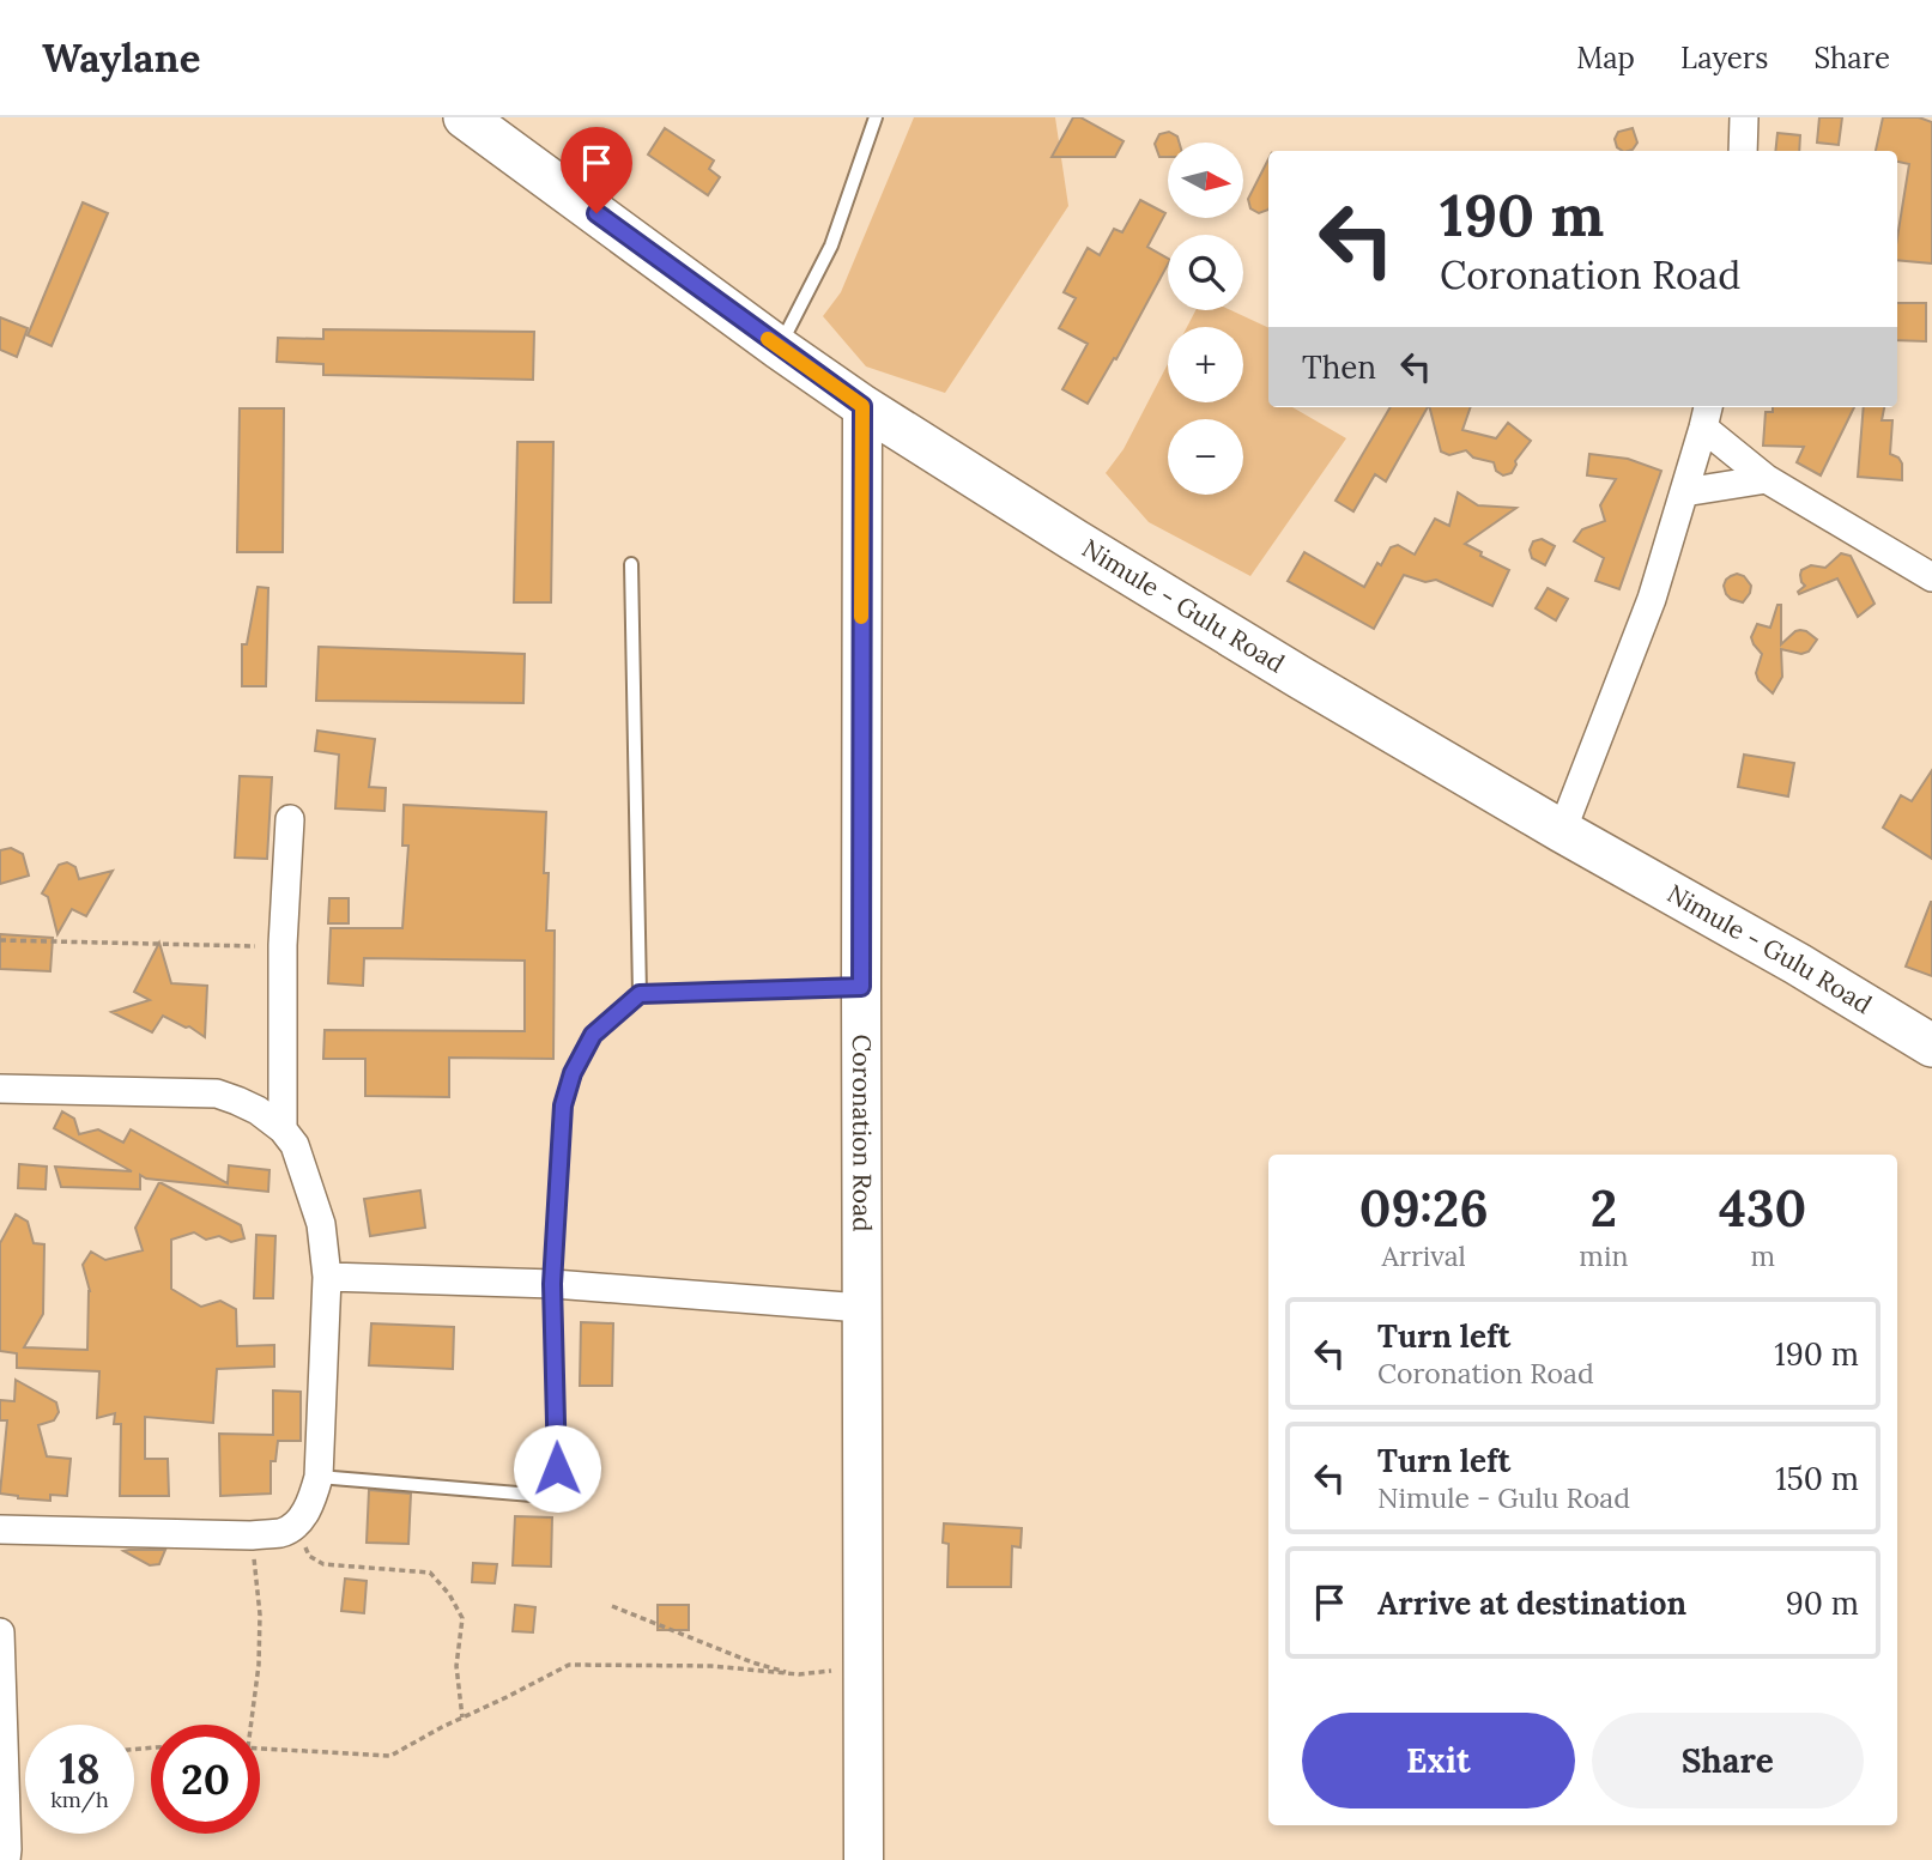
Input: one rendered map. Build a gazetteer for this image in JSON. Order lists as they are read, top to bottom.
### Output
{
  "streets": {
    "main road": ["Nimule - Gulu Road", "Coronation Road"]
  },
  "crossings": [
    ["Nimule - Gulu Road", "Coronation Road"]
  ],
  "north": "right",
  "page": {
    "header": "Waylane",
    "nav": ["Map", "Layers", "Share"],
    "map_buttons": ["+", "−"],
    "turn": ["190 m", "Coronation Road"],
    "then": "Then",
    "eta": [
      "09:26",
      "Arrival",
      "2",
      "min",
      "430",
      "m"
    ],
    "list": [
      {
        "name": "Turn left",
        "note": "Coronation Road",
        "value": "190 m"
      },
      {
        "name": "Turn left",
        "note": "Nimule - Gulu Road",
        "value": "150 m"
      },
      {
        "name": "Arrive at destination",
        "value": "90 m"
      }
    ],
    "buttons": ["Exit", "Share"],
    "speed": "18 km/h",
    "limit": "20"
  }
}
